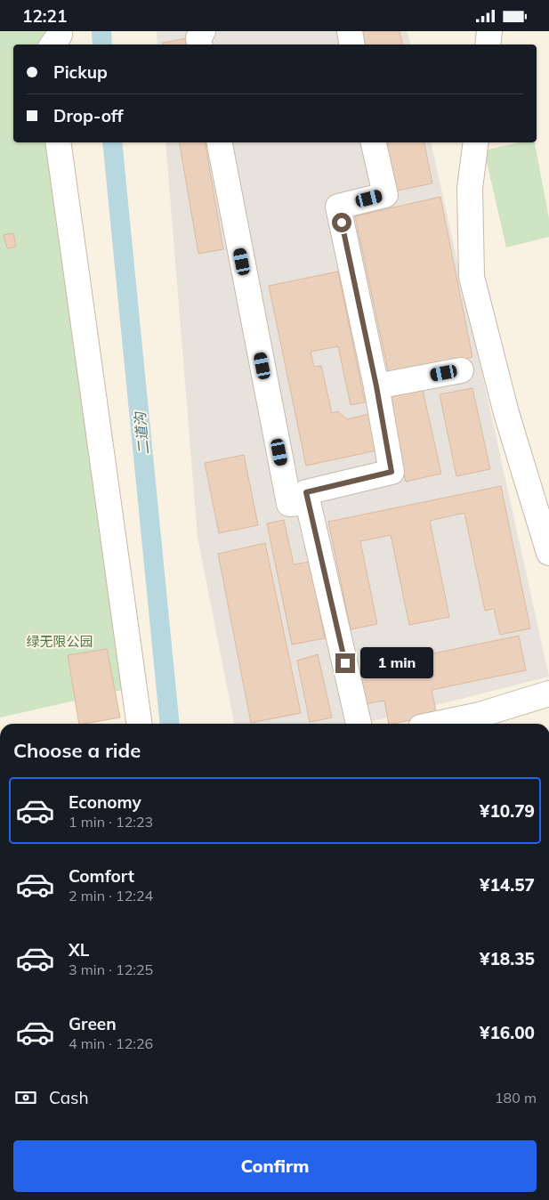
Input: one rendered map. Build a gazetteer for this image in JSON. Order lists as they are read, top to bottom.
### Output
{
  "water": ["二道沟"],
  "parks": ["绿无限公园"],
  "page": {
    "status": "12:21",
    "banner": ["Pickup", "Drop-off"],
    "bubble": "1 min",
    "heading": "Choose a ride",
    "list": [
      {
        "name": "Economy",
        "note": "1 min · 12:23",
        "value": "¥10.79"
      },
      {
        "name": "Comfort",
        "note": "2 min · 12:24",
        "value": "¥14.57"
      },
      {
        "name": "XL",
        "note": "3 min · 12:25",
        "value": "¥18.35"
      },
      {
        "name": "Green",
        "note": "4 min · 12:26",
        "value": "¥16.00"
      }
    ],
    "pay": ["Cash", "180 m"],
    "buttons": "Confirm"
  }
}
